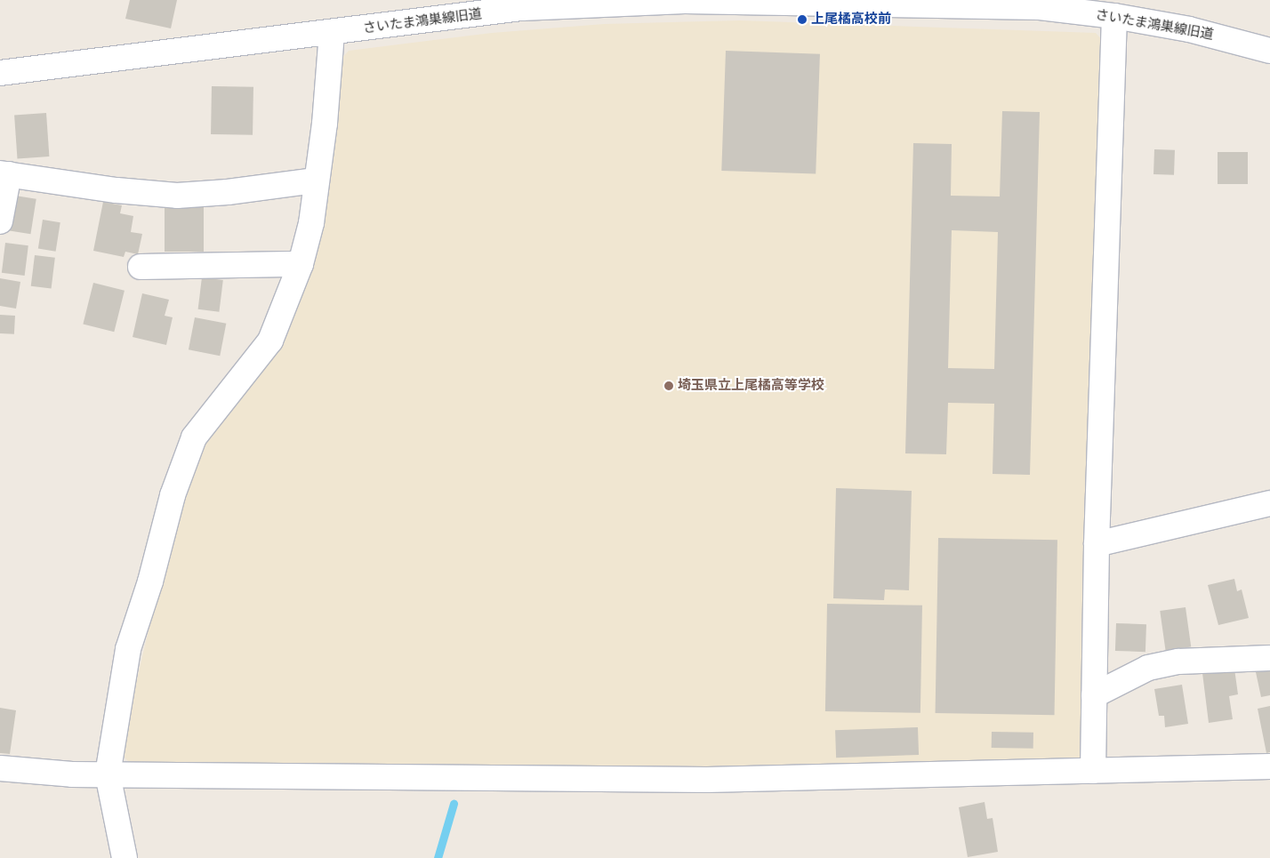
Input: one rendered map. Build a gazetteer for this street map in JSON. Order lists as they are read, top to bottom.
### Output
{
  "streets": {
    "street": ["さいたま鴻巣線旧道"]
  },
  "places": ["上尾橘高校前", "埼玉県立上尾橘高等学校"]
}
